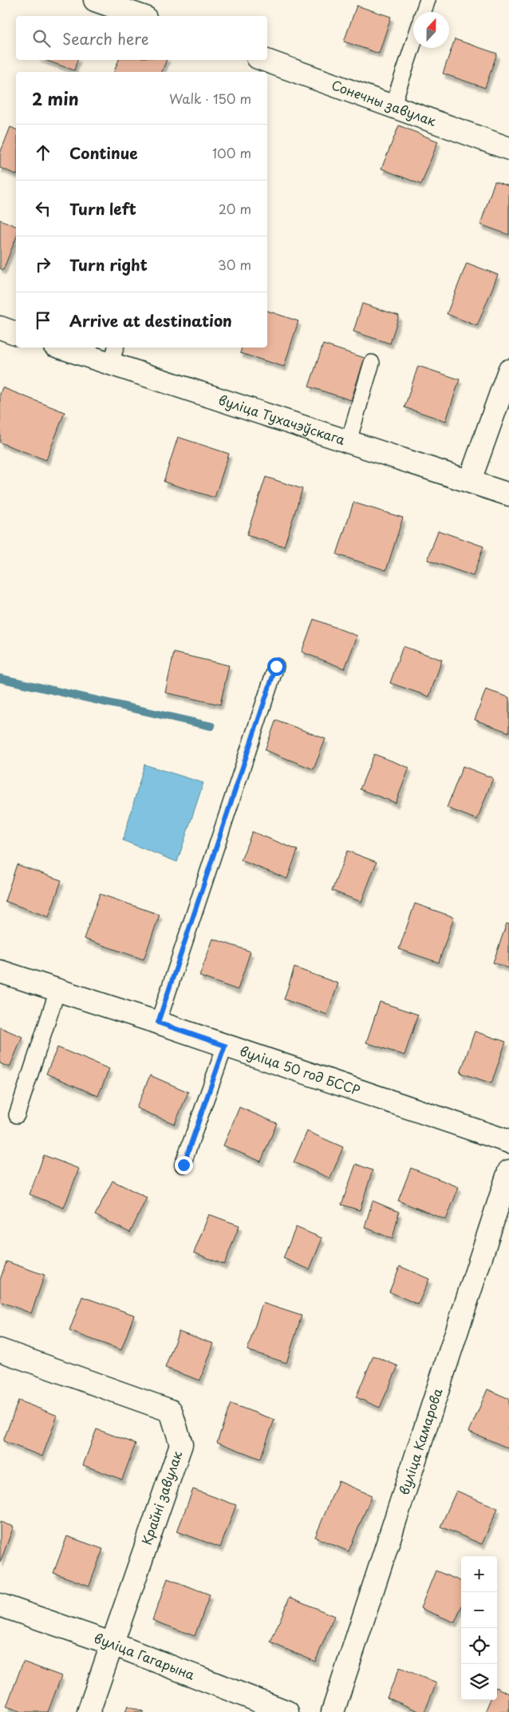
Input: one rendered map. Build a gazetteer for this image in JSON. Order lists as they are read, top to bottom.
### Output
{
  "streets": {
    "street": [
      "Сонечны завулак",
      "вуліца Тухачэўскага",
      "вуліца 50 год БССР",
      "вуліца Камарова",
      "Крайні завулак",
      "вуліца Гагарына"
    ]
  },
  "crossings": [
    ["Крайні завулак", "вуліца Гагарына"]
  ],
  "north": "top",
  "page": {
    "search": "Search here",
    "heading": ["2 min", "Walk · 150 m"],
    "list": [
      ["Continue", "100 m"],
      ["Turn left", "20 m"],
      ["Turn right", "30 m"],
      "Arrive at destination"
    ],
    "map_buttons": ["+", "−"]
  }
}
